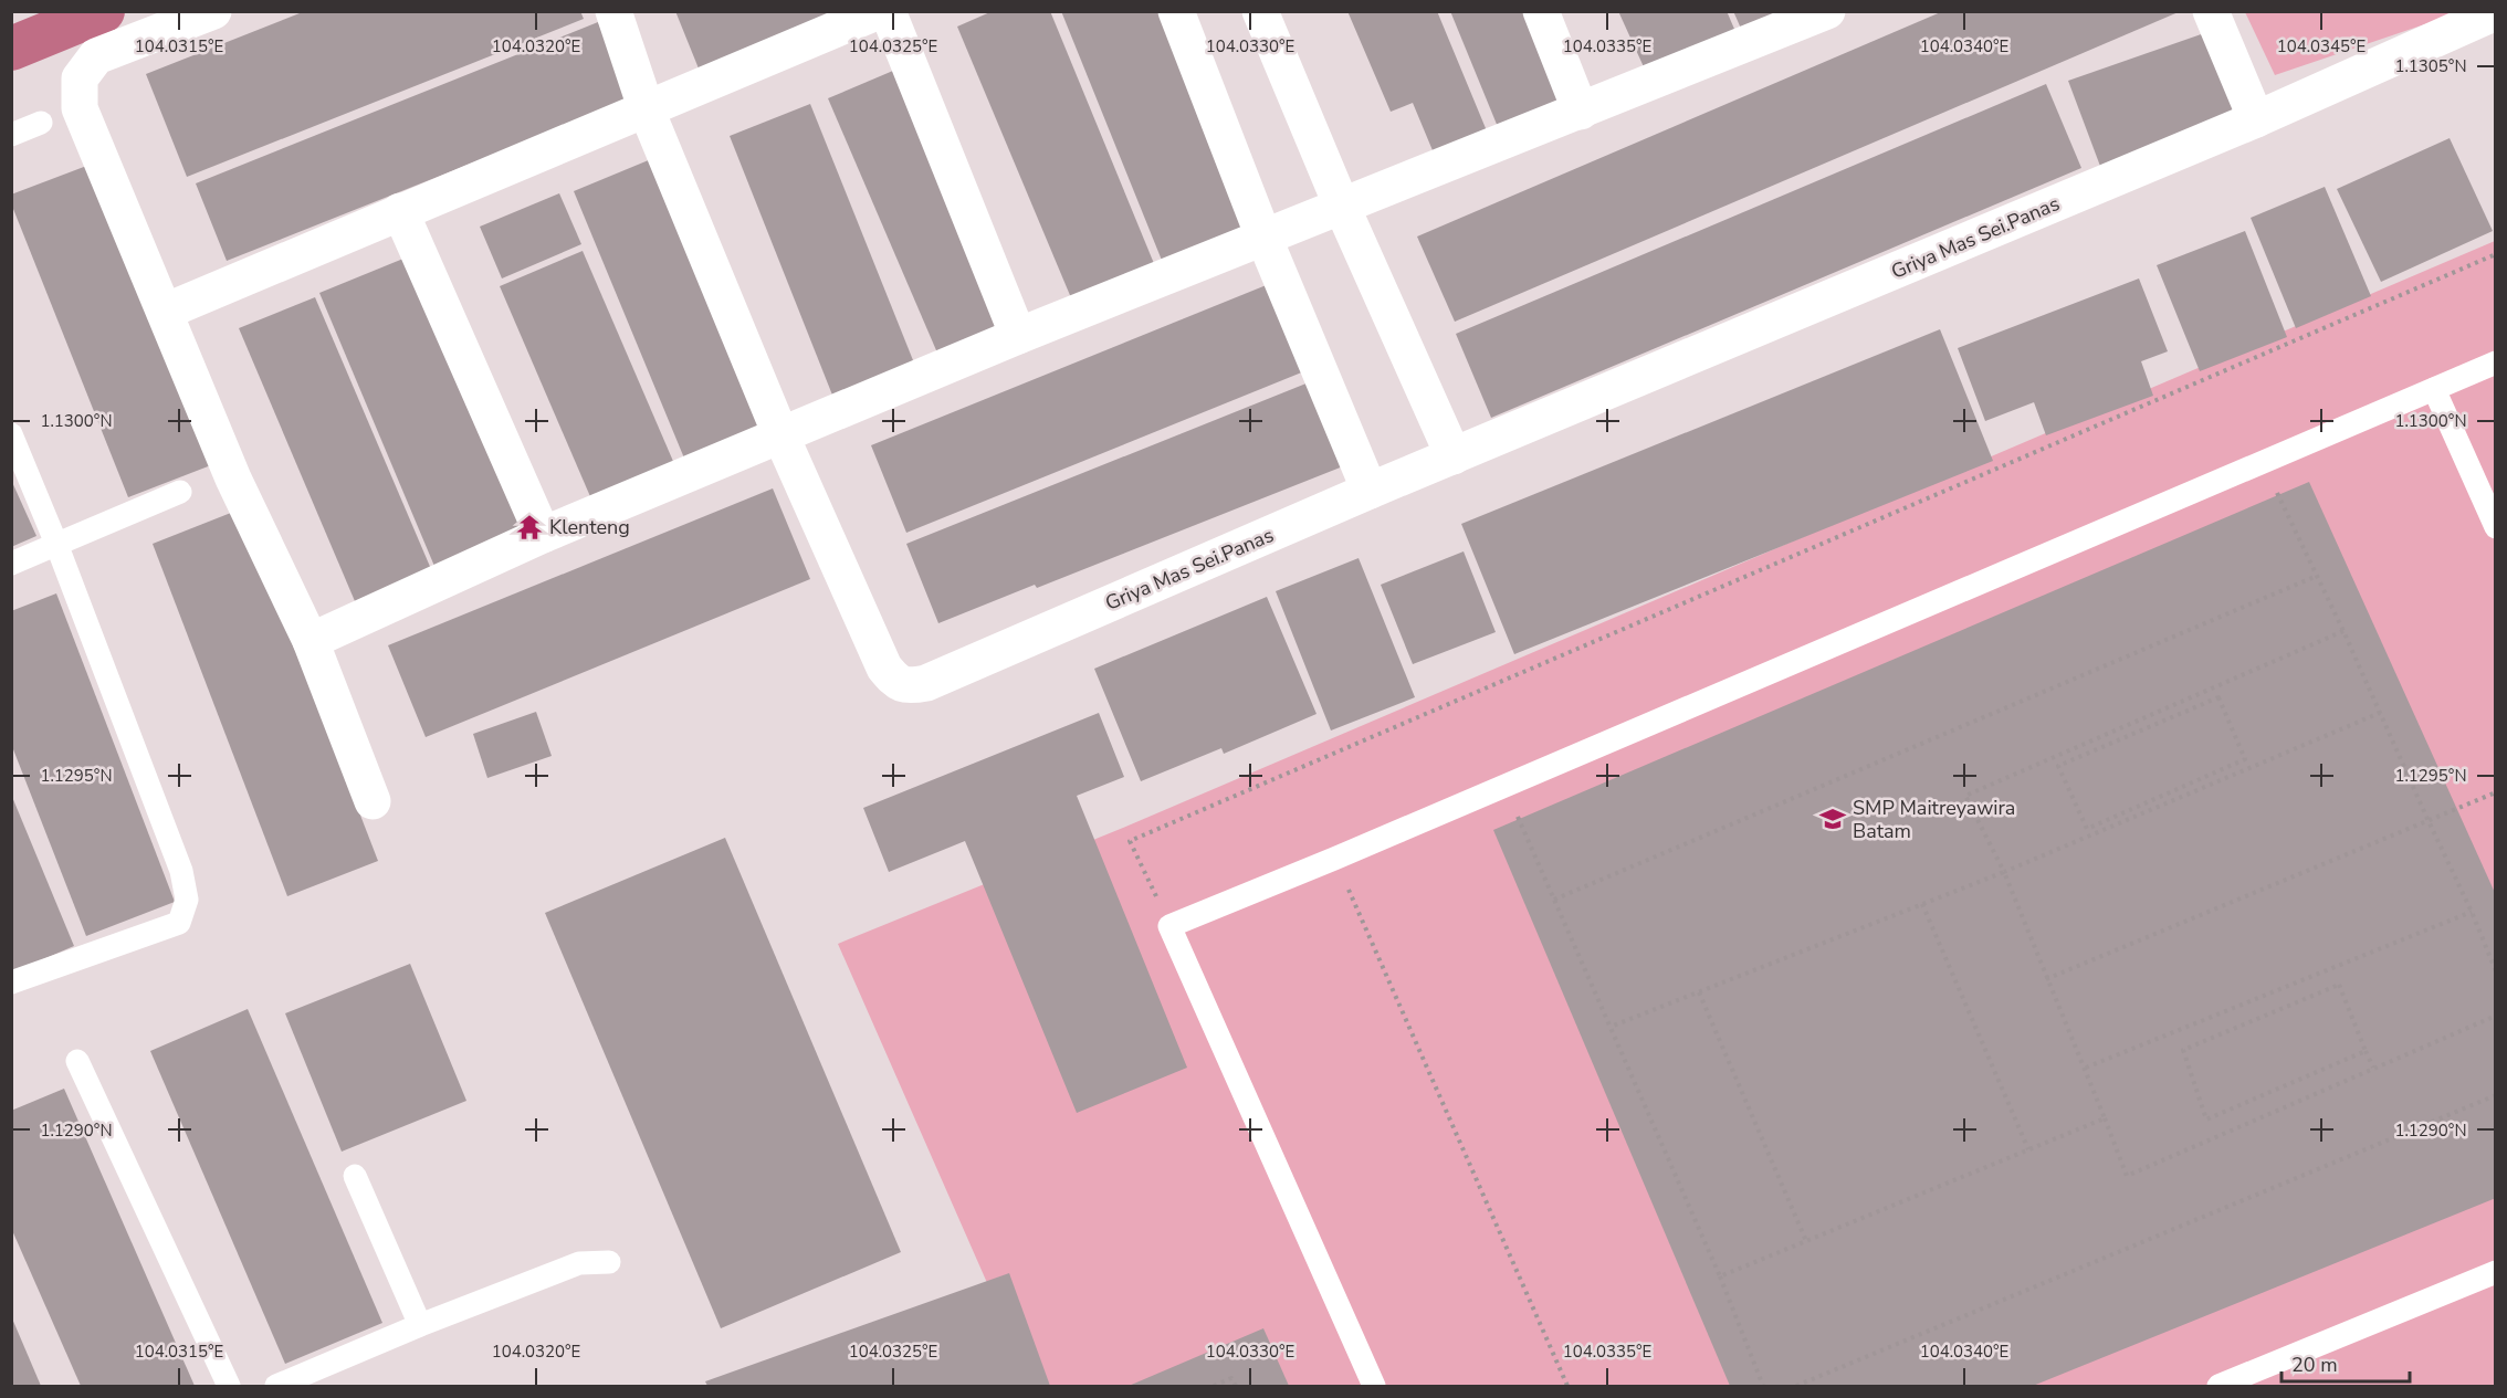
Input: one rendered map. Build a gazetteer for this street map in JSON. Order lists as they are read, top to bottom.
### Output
{
  "streets": {
    "street": ["Griya Mas Sei.Panas"]
  },
  "places": {
    "temple": ["Klenteng"],
    "school or university": ["SMP Maitreyawira Batam"]
  },
  "scale_bar": "20 m",
  "coordinates": [
    "104.0315°E",
    "104.0320°E",
    "104.0325°E",
    "104.0330°E",
    "104.0335°E",
    "104.0340°E",
    "104.0345°E",
    "1.1305°N",
    "1.1300°N",
    "1.1295°N",
    "1.1290°N"
  ]
}
